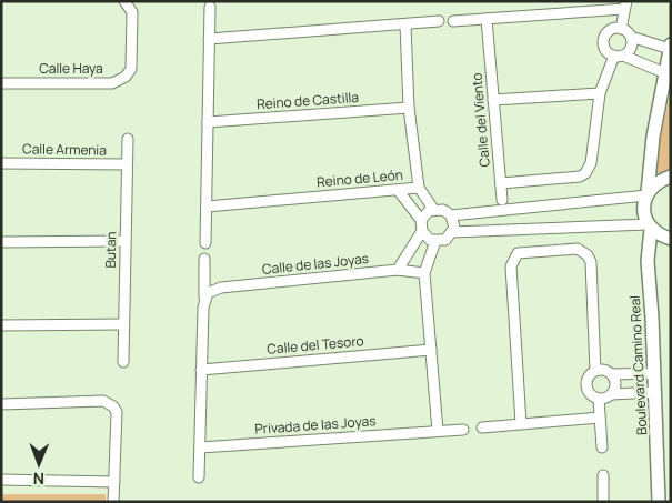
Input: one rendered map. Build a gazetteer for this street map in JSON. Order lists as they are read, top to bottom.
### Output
{
  "streets": {
    "street": [
      "Calle Haya",
      "Reino de Castilla",
      "Calle del Viento",
      "Calle Armenia",
      "Reino de León",
      "Butan",
      "Calle de las Joyas",
      "Calle del Tesoro",
      "Boulevard Camino Real",
      "Privada de las Joyas"
    ]
  },
  "crossings": [
    ["Reino de Castilla", "Reino de León"],
    ["Calle Armenia", "Butan"]
  ],
  "north": "bottom"
}
